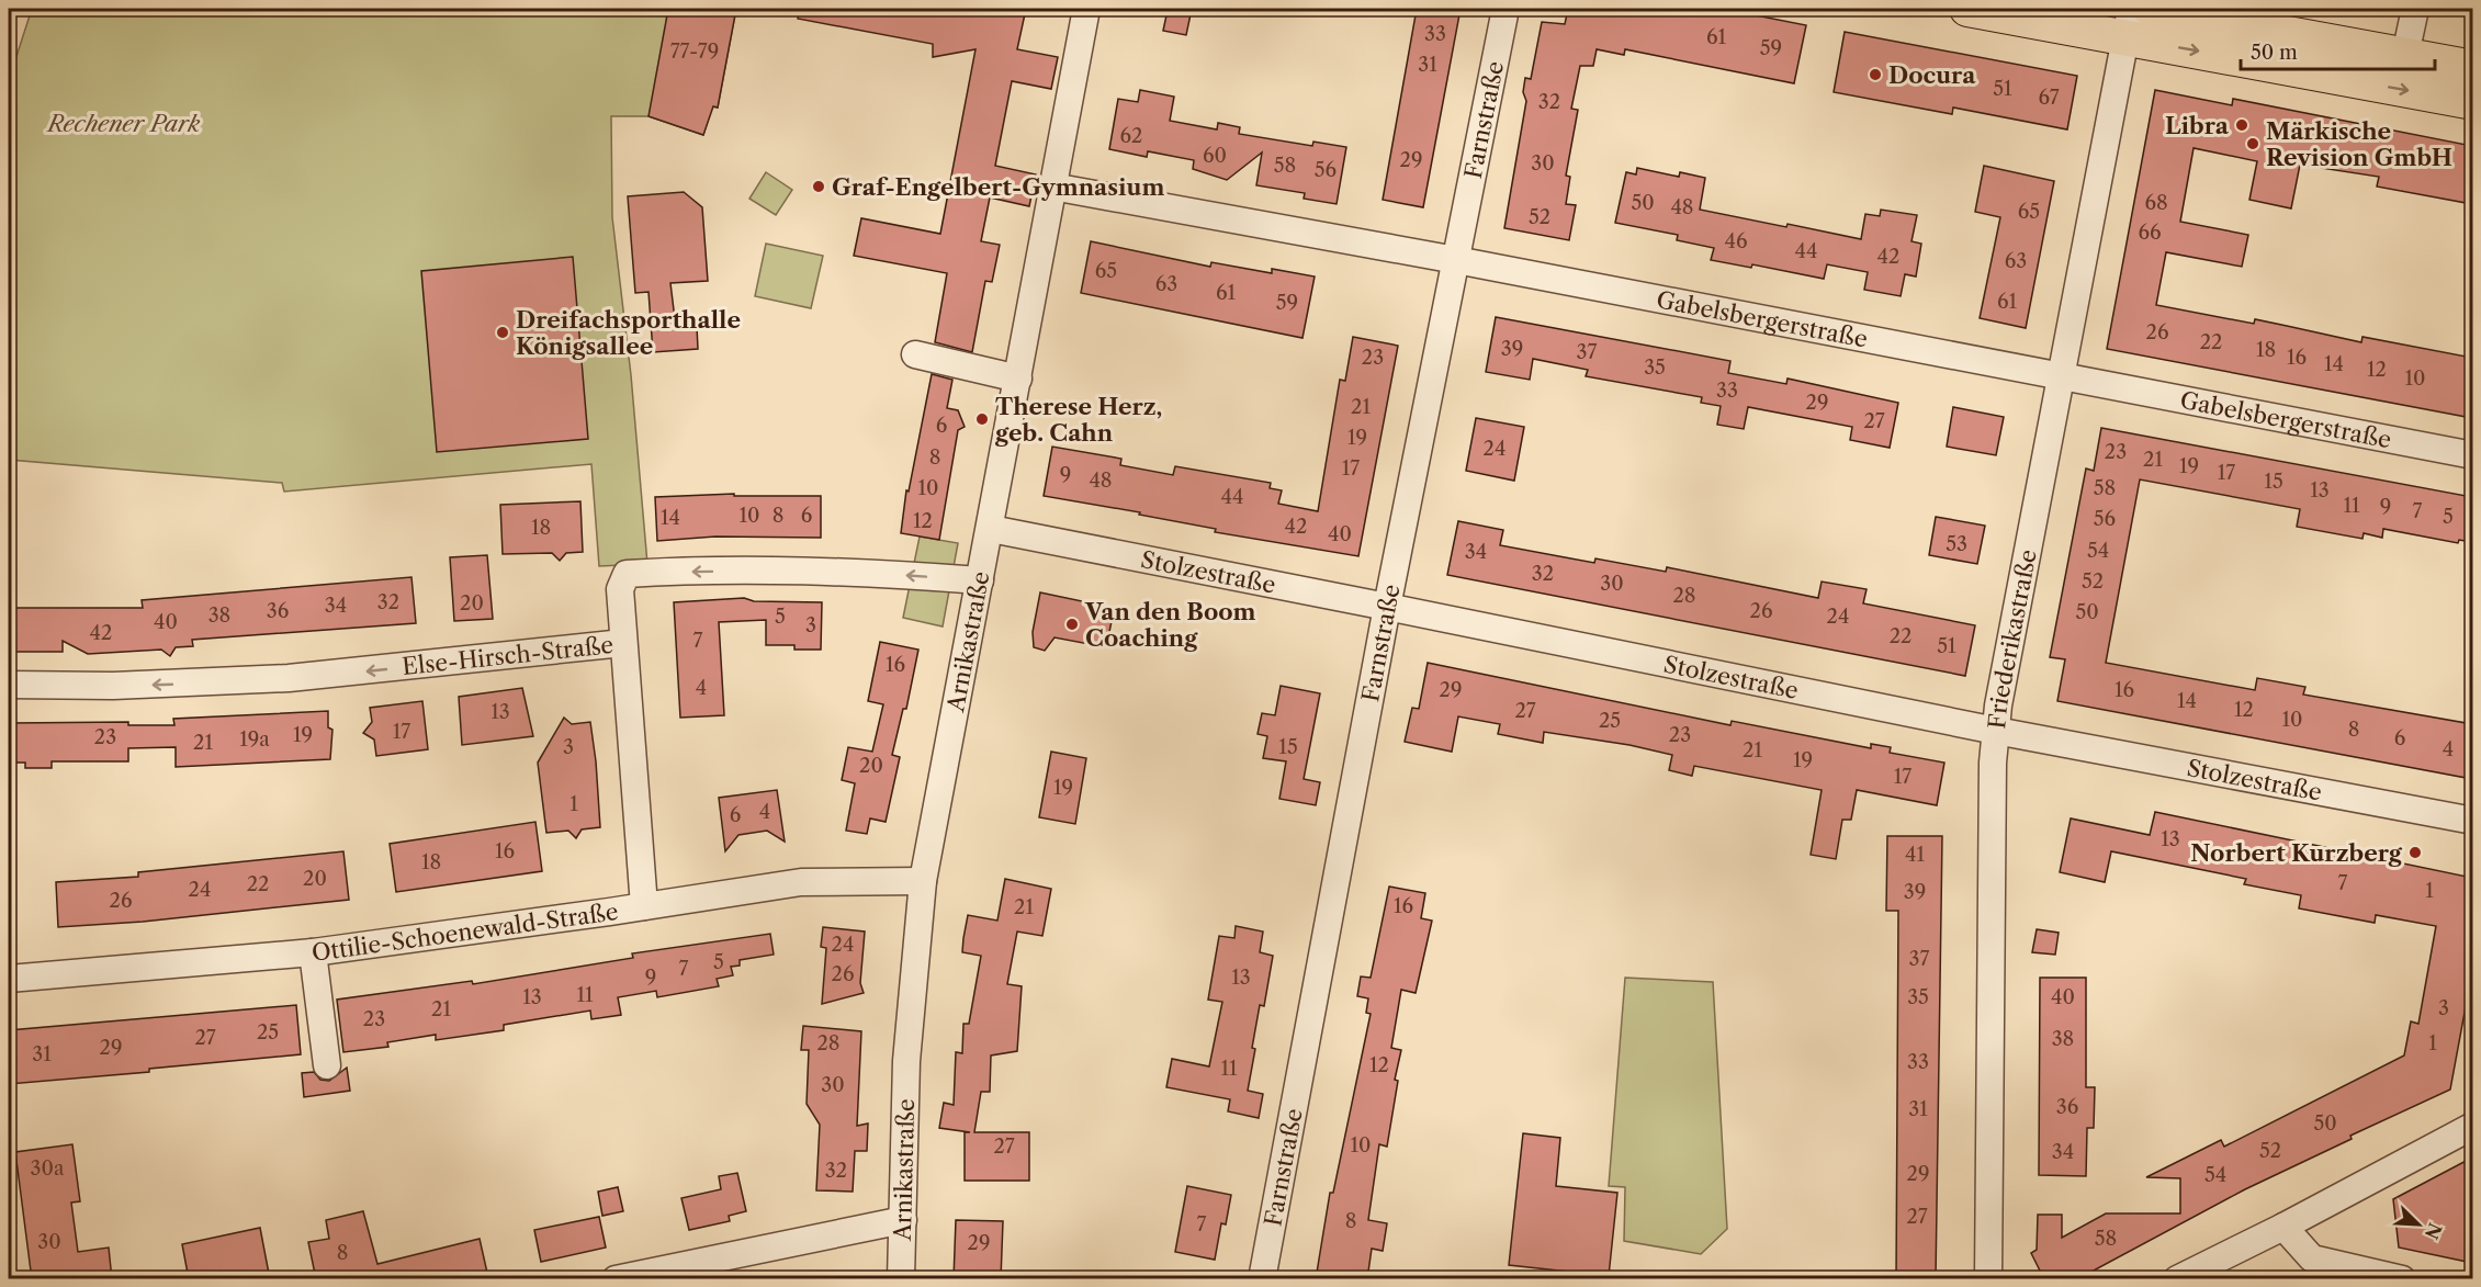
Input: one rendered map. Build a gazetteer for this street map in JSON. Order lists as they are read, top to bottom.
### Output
{
  "streets": {
    "street": [
      "Farnstraße",
      "Gabelsbergerstraße",
      "Stolzestraße",
      "Friederikastraße",
      "Arnikastraße",
      "Else-Hirsch-Straße",
      "Ottilie-Schoenewald-Straße"
    ]
  },
  "crossings": [
    ["Farnstraße", "Gabelsbergerstraße"],
    ["Farnstraße", "Stolzestraße"],
    ["Gabelsbergerstraße", "Friederikastraße"],
    ["Gabelsbergerstraße", "Arnikastraße"],
    ["Stolzestraße", "Friederikastraße"],
    ["Stolzestraße", "Arnikastraße"],
    ["Arnikastraße", "Else-Hirsch-Straße"],
    ["Arnikastraße", "Ottilie-Schoenewald-Straße"]
  ],
  "one_way": ["Else-Hirsch-Straße"],
  "parks": ["Rechener Park"],
  "places": [
    "Docura",
    "Libra",
    "Märkische Revision GmbH",
    "Graf-Engelbert-Gymnasium",
    "Dreifachsporthalle Königsallee",
    "Therese Herz, geb. Cahn",
    "Van den Boom Coaching",
    "Norbert Kurzberg"
  ],
  "house_numbers": [
    "33",
    "61",
    "59",
    "77-79",
    "31",
    "51",
    "67",
    "32",
    "62",
    "60",
    "29",
    "30",
    "58",
    "56",
    "50",
    "68",
    "48",
    "65",
    "52",
    "66",
    "46",
    "44",
    "42",
    "63",
    "65",
    "63",
    "61",
    "61",
    "59",
    "26",
    "22",
    "39",
    "18",
    "37",
    "23",
    "16",
    "14",
    "35",
    "12",
    "10",
    "33",
    "29",
    "21",
    "27",
    "6",
    "19",
    "24",
    "23",
    "8",
    "21",
    "19",
    "17",
    "17",
    "9",
    "48",
    "15",
    "10",
    "58",
    "13",
    "44",
    "11",
    "9",
    "7",
    "10",
    "8",
    "6",
    "5",
    "14",
    "56",
    "12",
    "42",
    "18",
    "40",
    "53",
    "54",
    "34",
    "32",
    "52",
    "30",
    "28",
    "32",
    "20",
    "34",
    "36",
    "26",
    "50",
    "38",
    "5",
    "24",
    "40",
    "3",
    "42",
    "22",
    "7",
    "51",
    "16",
    "4",
    "29",
    "16",
    "14",
    "12",
    "27",
    "13",
    "10",
    "25",
    "8",
    "17",
    "19",
    "23",
    "23",
    "6",
    "19a",
    "21",
    "3",
    "15",
    "4",
    "21",
    "19",
    "20",
    "17",
    "19",
    "1",
    "4",
    "6",
    "13",
    "16",
    "41",
    "18",
    "20",
    "7",
    "22",
    "24",
    "1",
    "39",
    "26",
    "16",
    "21",
    "24",
    "37",
    "5",
    "7",
    "26",
    "9",
    "13",
    "11",
    "13",
    "35",
    "40",
    "3",
    "21",
    "23",
    "25",
    "27",
    "38",
    "28",
    "1",
    "29",
    "31",
    "33",
    "12",
    "11",
    "30",
    "36",
    "31",
    "50",
    "10",
    "27",
    "52",
    "34",
    "30a",
    "32",
    "29",
    "54",
    "27",
    "8",
    "7",
    "58",
    "30",
    "29",
    "8"
  ],
  "scale_bar": "50 m",
  "north": "bottom right"
}
